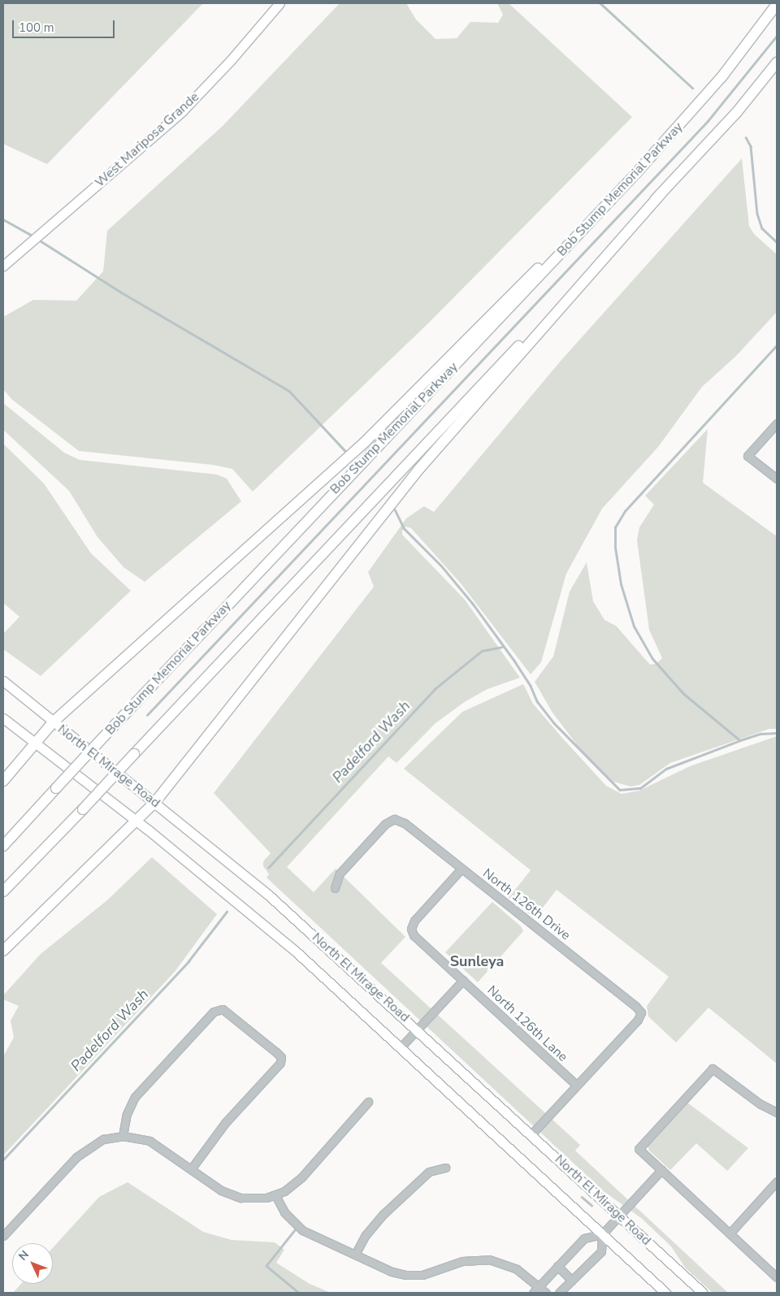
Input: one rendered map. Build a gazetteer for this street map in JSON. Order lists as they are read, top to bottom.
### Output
{
  "streets": {
    "highway": ["Bob Stump Memorial Parkway"],
    "main road": ["West Mariposa Grande", "North El Mirage Road"],
    "street": ["North 126th Drive", "North 126th Lane"]
  },
  "crossings": [
    ["North 126th Drive", "North 126th Lane"]
  ],
  "districts": ["Sunleya"],
  "water": ["Padelford Wash"],
  "scale_bar": "100 m",
  "north": "top left"
}
